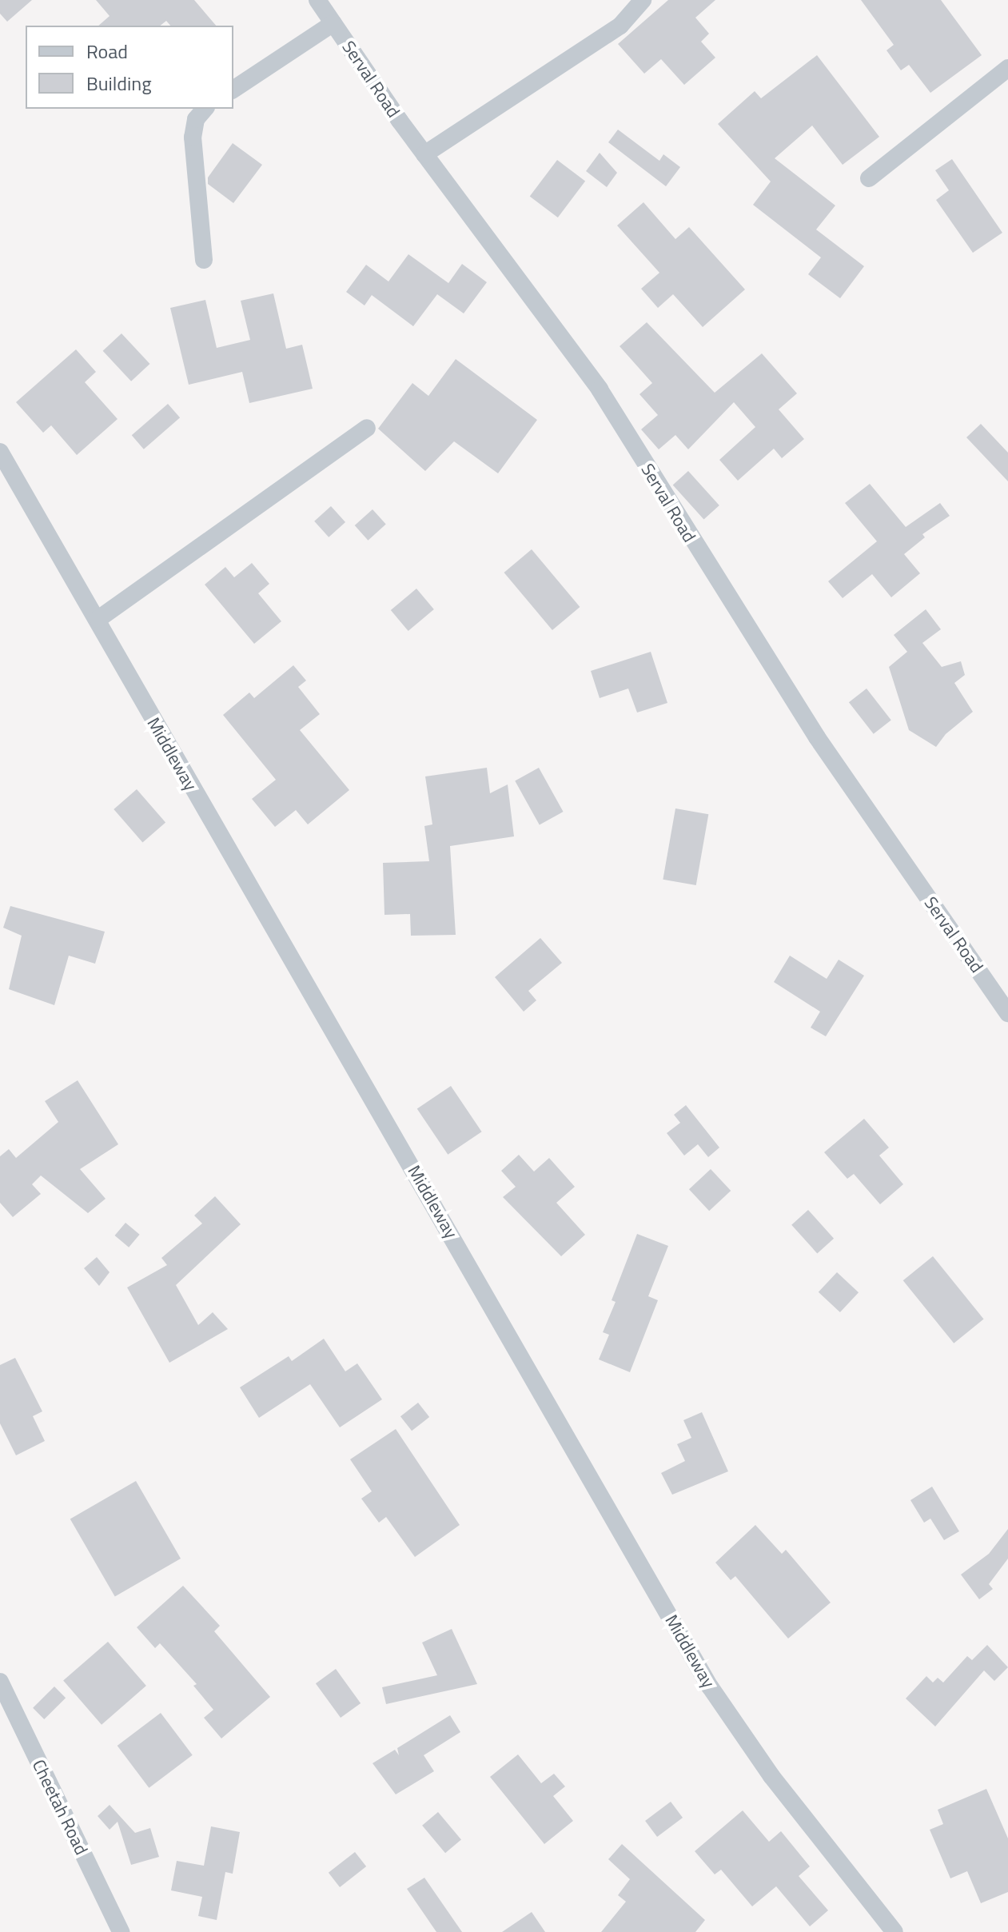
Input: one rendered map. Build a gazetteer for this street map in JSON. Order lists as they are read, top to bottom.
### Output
{
  "streets": {
    "street": ["Serval Road", "Middleway", "Cheetah Road"]
  },
  "legend": ["Road", "Building"]
}
